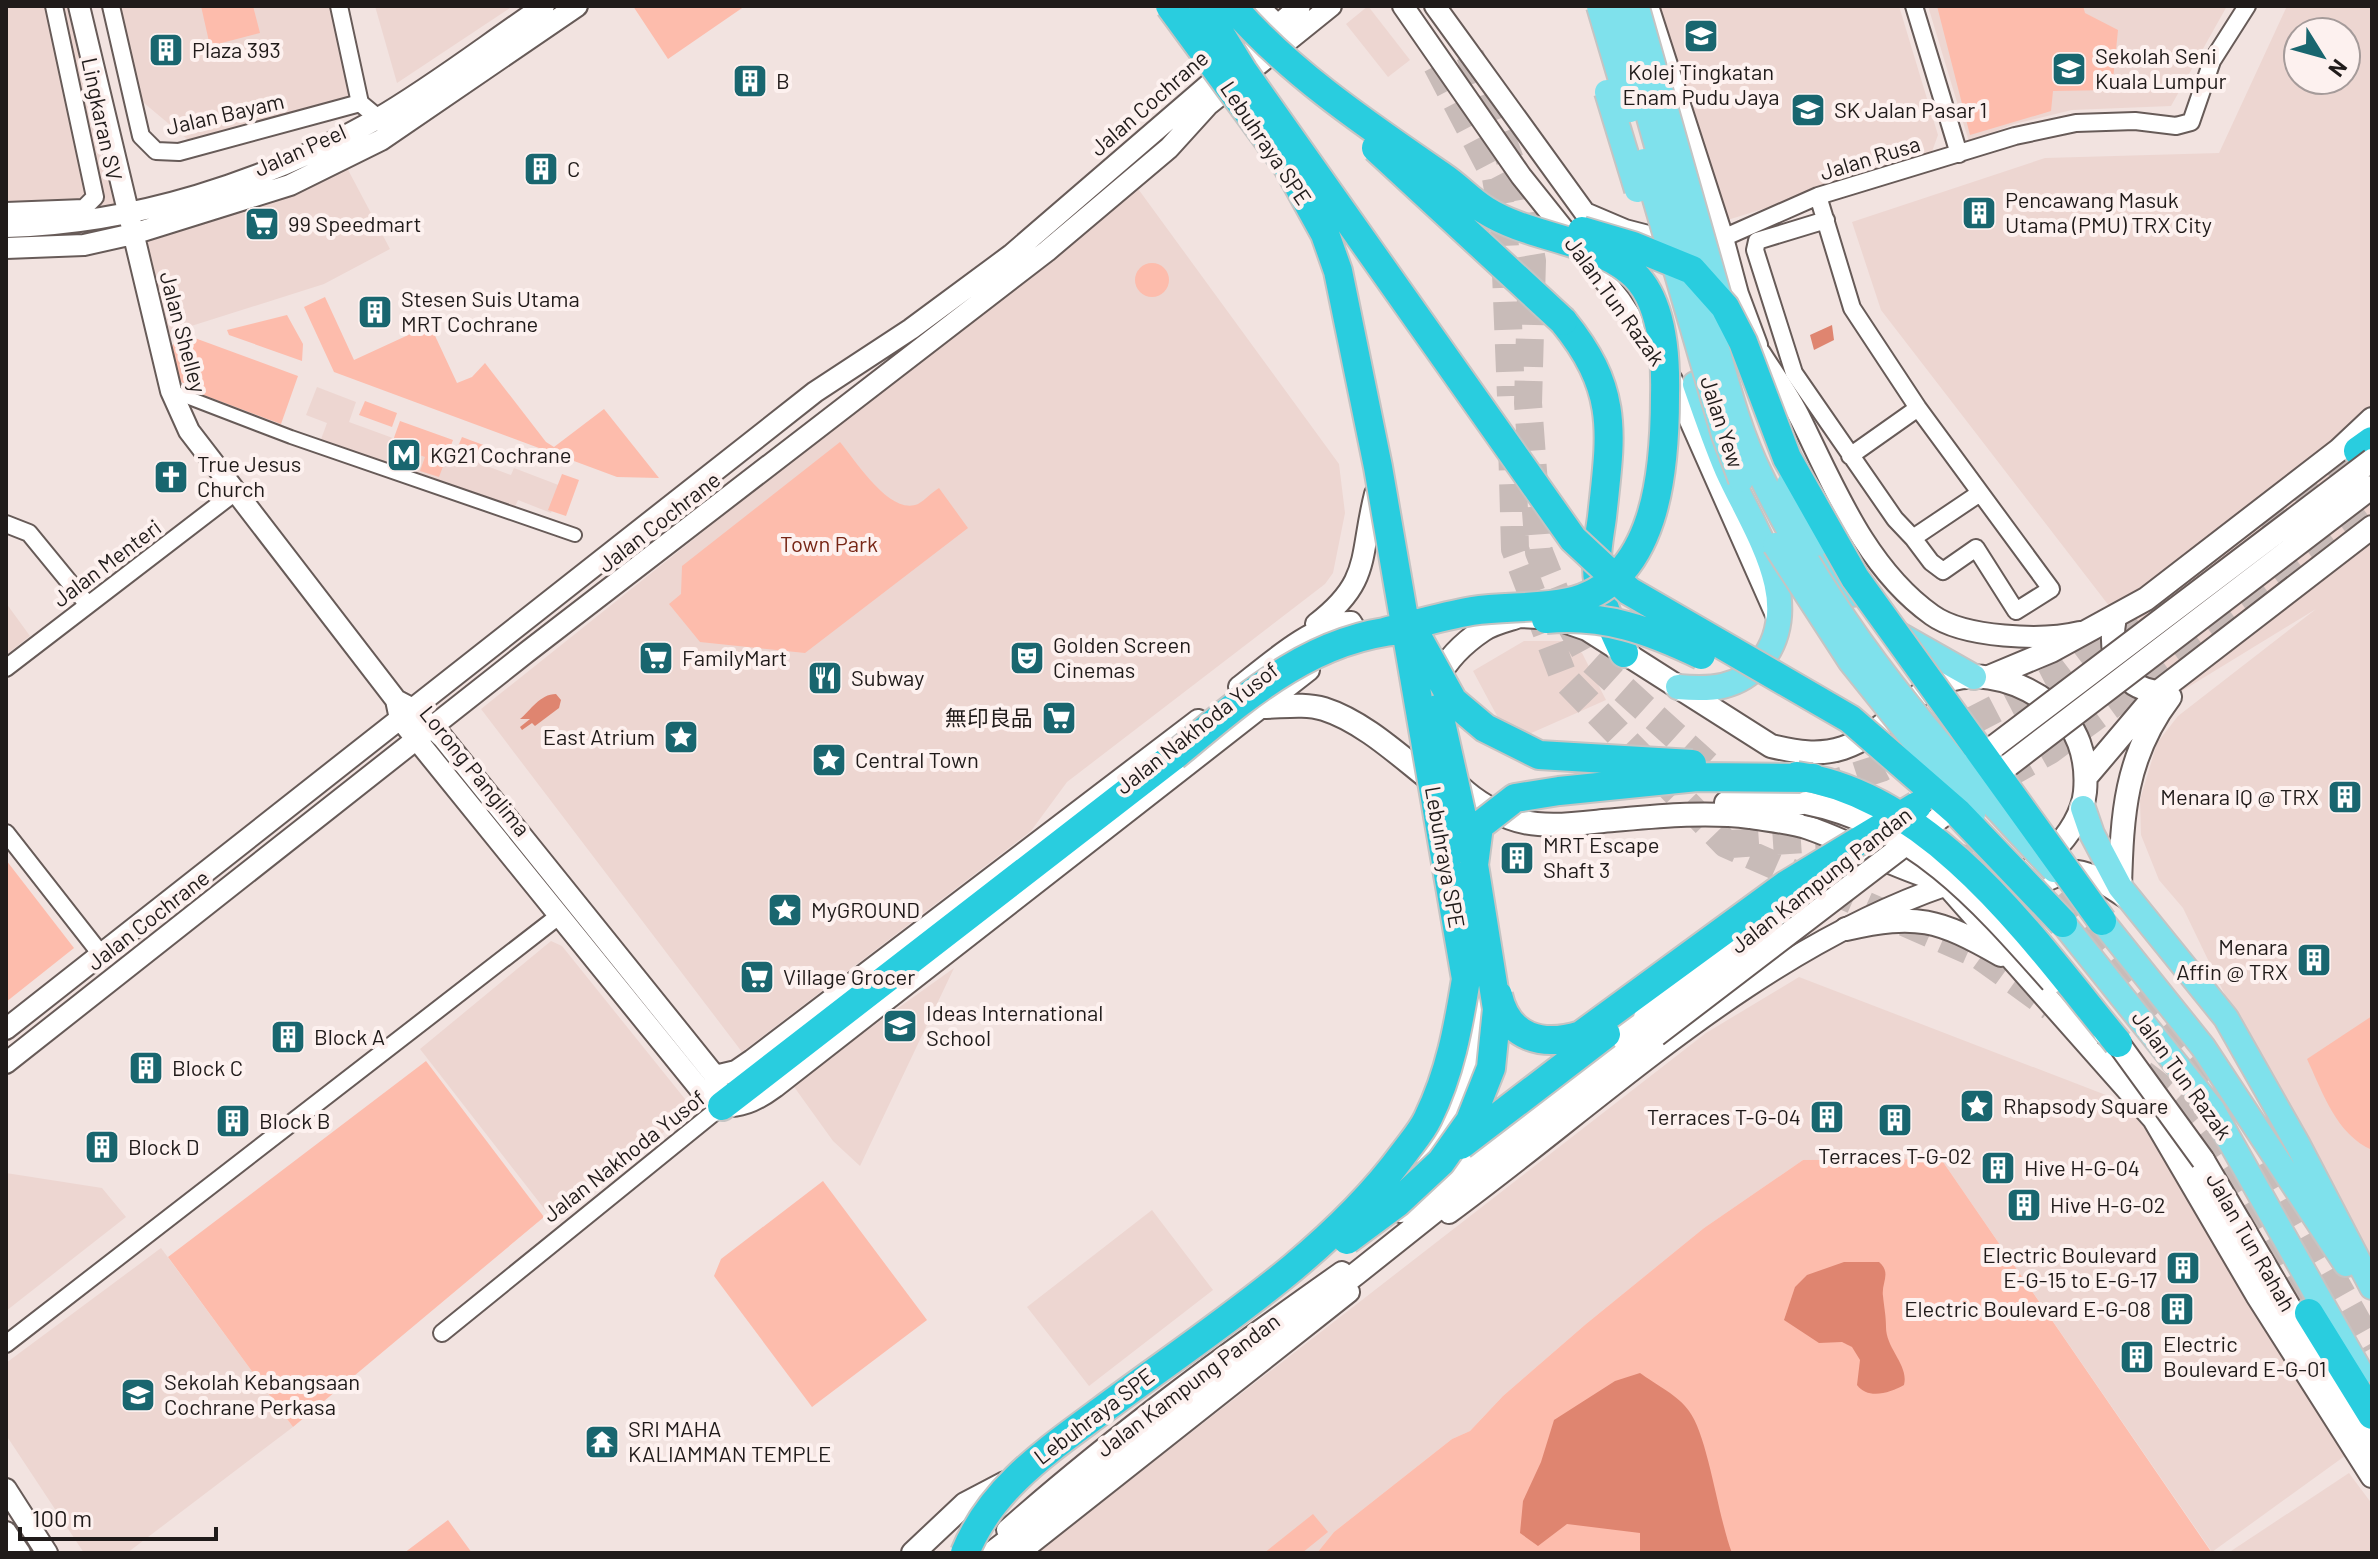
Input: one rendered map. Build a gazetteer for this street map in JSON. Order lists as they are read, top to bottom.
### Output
{
  "streets": {
    "highway": ["Lebuhraya SPE"],
    "main road": [
      "Jalan Tun Razak",
      "Jalan Yew",
      "Jalan Kampung Pandan",
      "Jalan Tun Rahah"
    ],
    "street": [
      "Jalan Cochrane",
      "Jalan Bayam",
      "Lingkaran SV",
      "Jalan Peel",
      "Jalan Rusa",
      "Jalan Shelley",
      "Jalan Menteri",
      "Jalan Nakhoda Yusof",
      "Lorong Panglima"
    ]
  },
  "crossings": [
    ["Jalan Cochrane", "Jalan Shelley"],
    ["Jalan Cochrane", "Lorong Panglima"],
    ["Jalan Peel", "Jalan Shelley"],
    ["Jalan Tun Razak", "Jalan Yew"],
    ["Jalan Shelley", "Jalan Menteri"],
    ["Jalan Shelley", "Lorong Panglima"],
    ["Jalan Nakhoda Yusof", "Lorong Panglima"]
  ],
  "parks": ["Town Park"],
  "places": {
    "school or university": [
      "Kolej Tingkatan Enam Pudu Jaya",
      "Sekolah Seni Kuala Lumpur",
      "SK Jalan Pasar 1",
      "Ideas International School",
      "Sekolah Kebangsaan Cochrane Perkasa"
    ],
    "building": [
      "Plaza 393",
      "B",
      "C",
      "Pencawang Masuk Utama (PMU) TRX City",
      "Stesen Suis Utama MRT Cochrane",
      "Menara IQ @ TRX",
      "MRT Escape Shaft 3",
      "Menara Affin @ TRX",
      "Block A",
      "Block C",
      "Terraces T-G-04",
      "Terraces T-G-02",
      "Block B",
      "Block D",
      "Hive H-G-04",
      "Hive H-G-02",
      "Electric Boulevard E-G-15 to E-G-17",
      "Electric Boulevard E-G-08",
      "Electric Boulevard E-G-01"
    ],
    "supermarket": [
      "99 Speedmart",
      "FamilyMart",
      "無印良品",
      "Village Grocer"
    ],
    "metro station": ["KG21 Cochrane"],
    "church": ["True Jesus Church"],
    "theatre": ["Golden Screen Cinemas"],
    "restaurant": ["Subway"],
    "place": [
      "East Atrium",
      "Central Town",
      "MyGROUND",
      "Rhapsody Square"
    ],
    "temple": ["SRI MAHA KALIAMMAN TEMPLE"]
  },
  "scale_bar": "100 m",
  "north": "bottom right"
}
